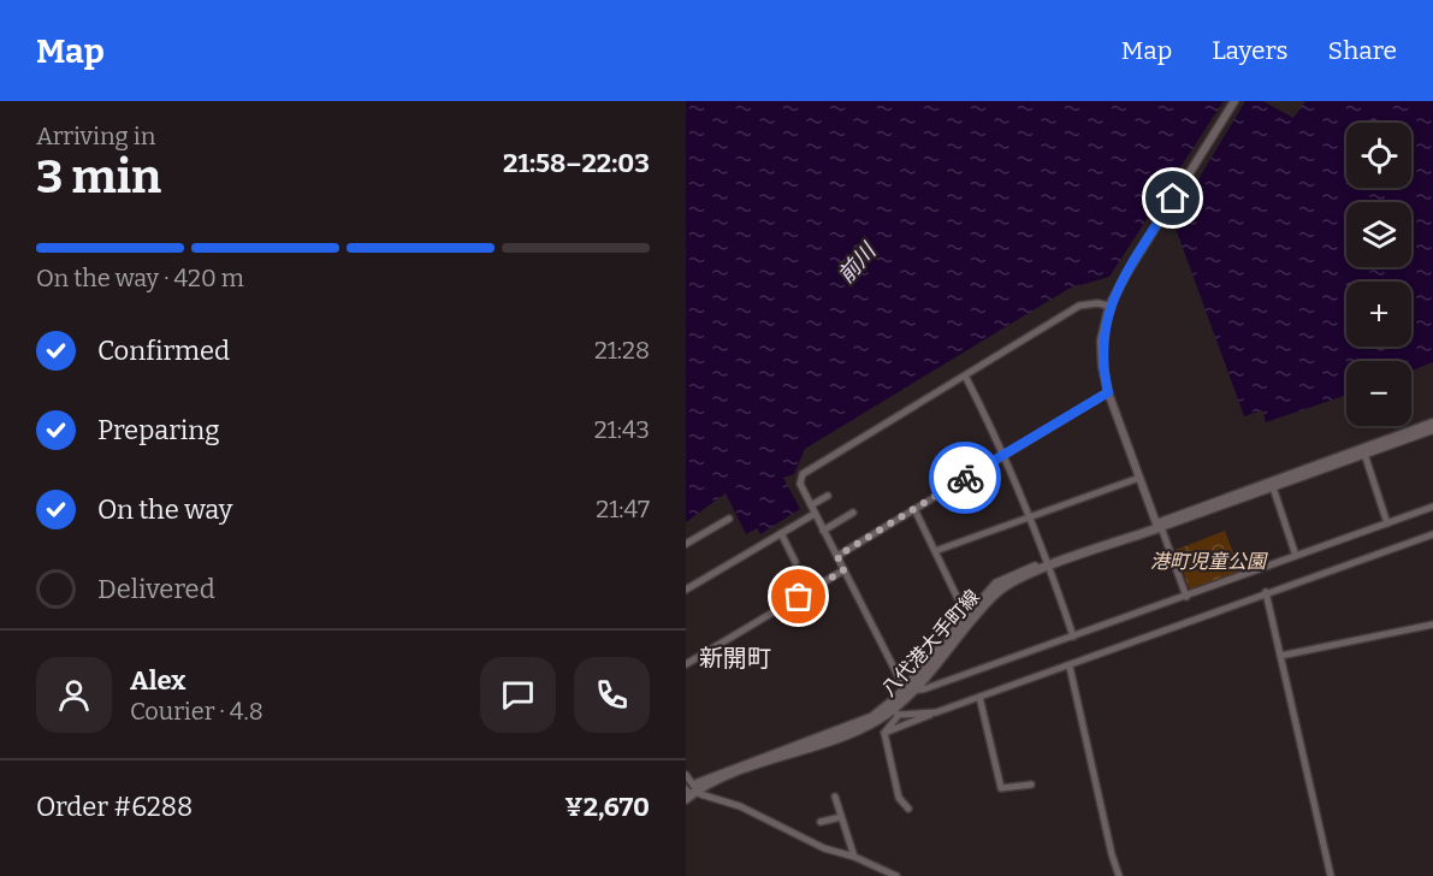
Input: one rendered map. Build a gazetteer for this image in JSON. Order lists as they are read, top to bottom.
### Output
{
  "streets": {
    "main road": ["八代港大手町線"]
  },
  "districts": ["新開町"],
  "water": ["前川"],
  "parks": ["港町児童公園"],
  "page": {
    "header": "Map",
    "nav": ["Map", "Layers", "Share"],
    "heading": ["3 min", "Arriving in", "21:58–22:03"],
    "panel": [
      "Alex",
      "Courier · 4.8",
      "Order #6288",
      "¥2,670"
    ],
    "map_buttons": ["+", "−"],
    "bar": "On the way · 420 m",
    "list": [
      ["Confirmed", "21:28"],
      ["Preparing", "21:43"],
      ["On the way", "21:47"],
      "Delivered"
    ]
  }
}
